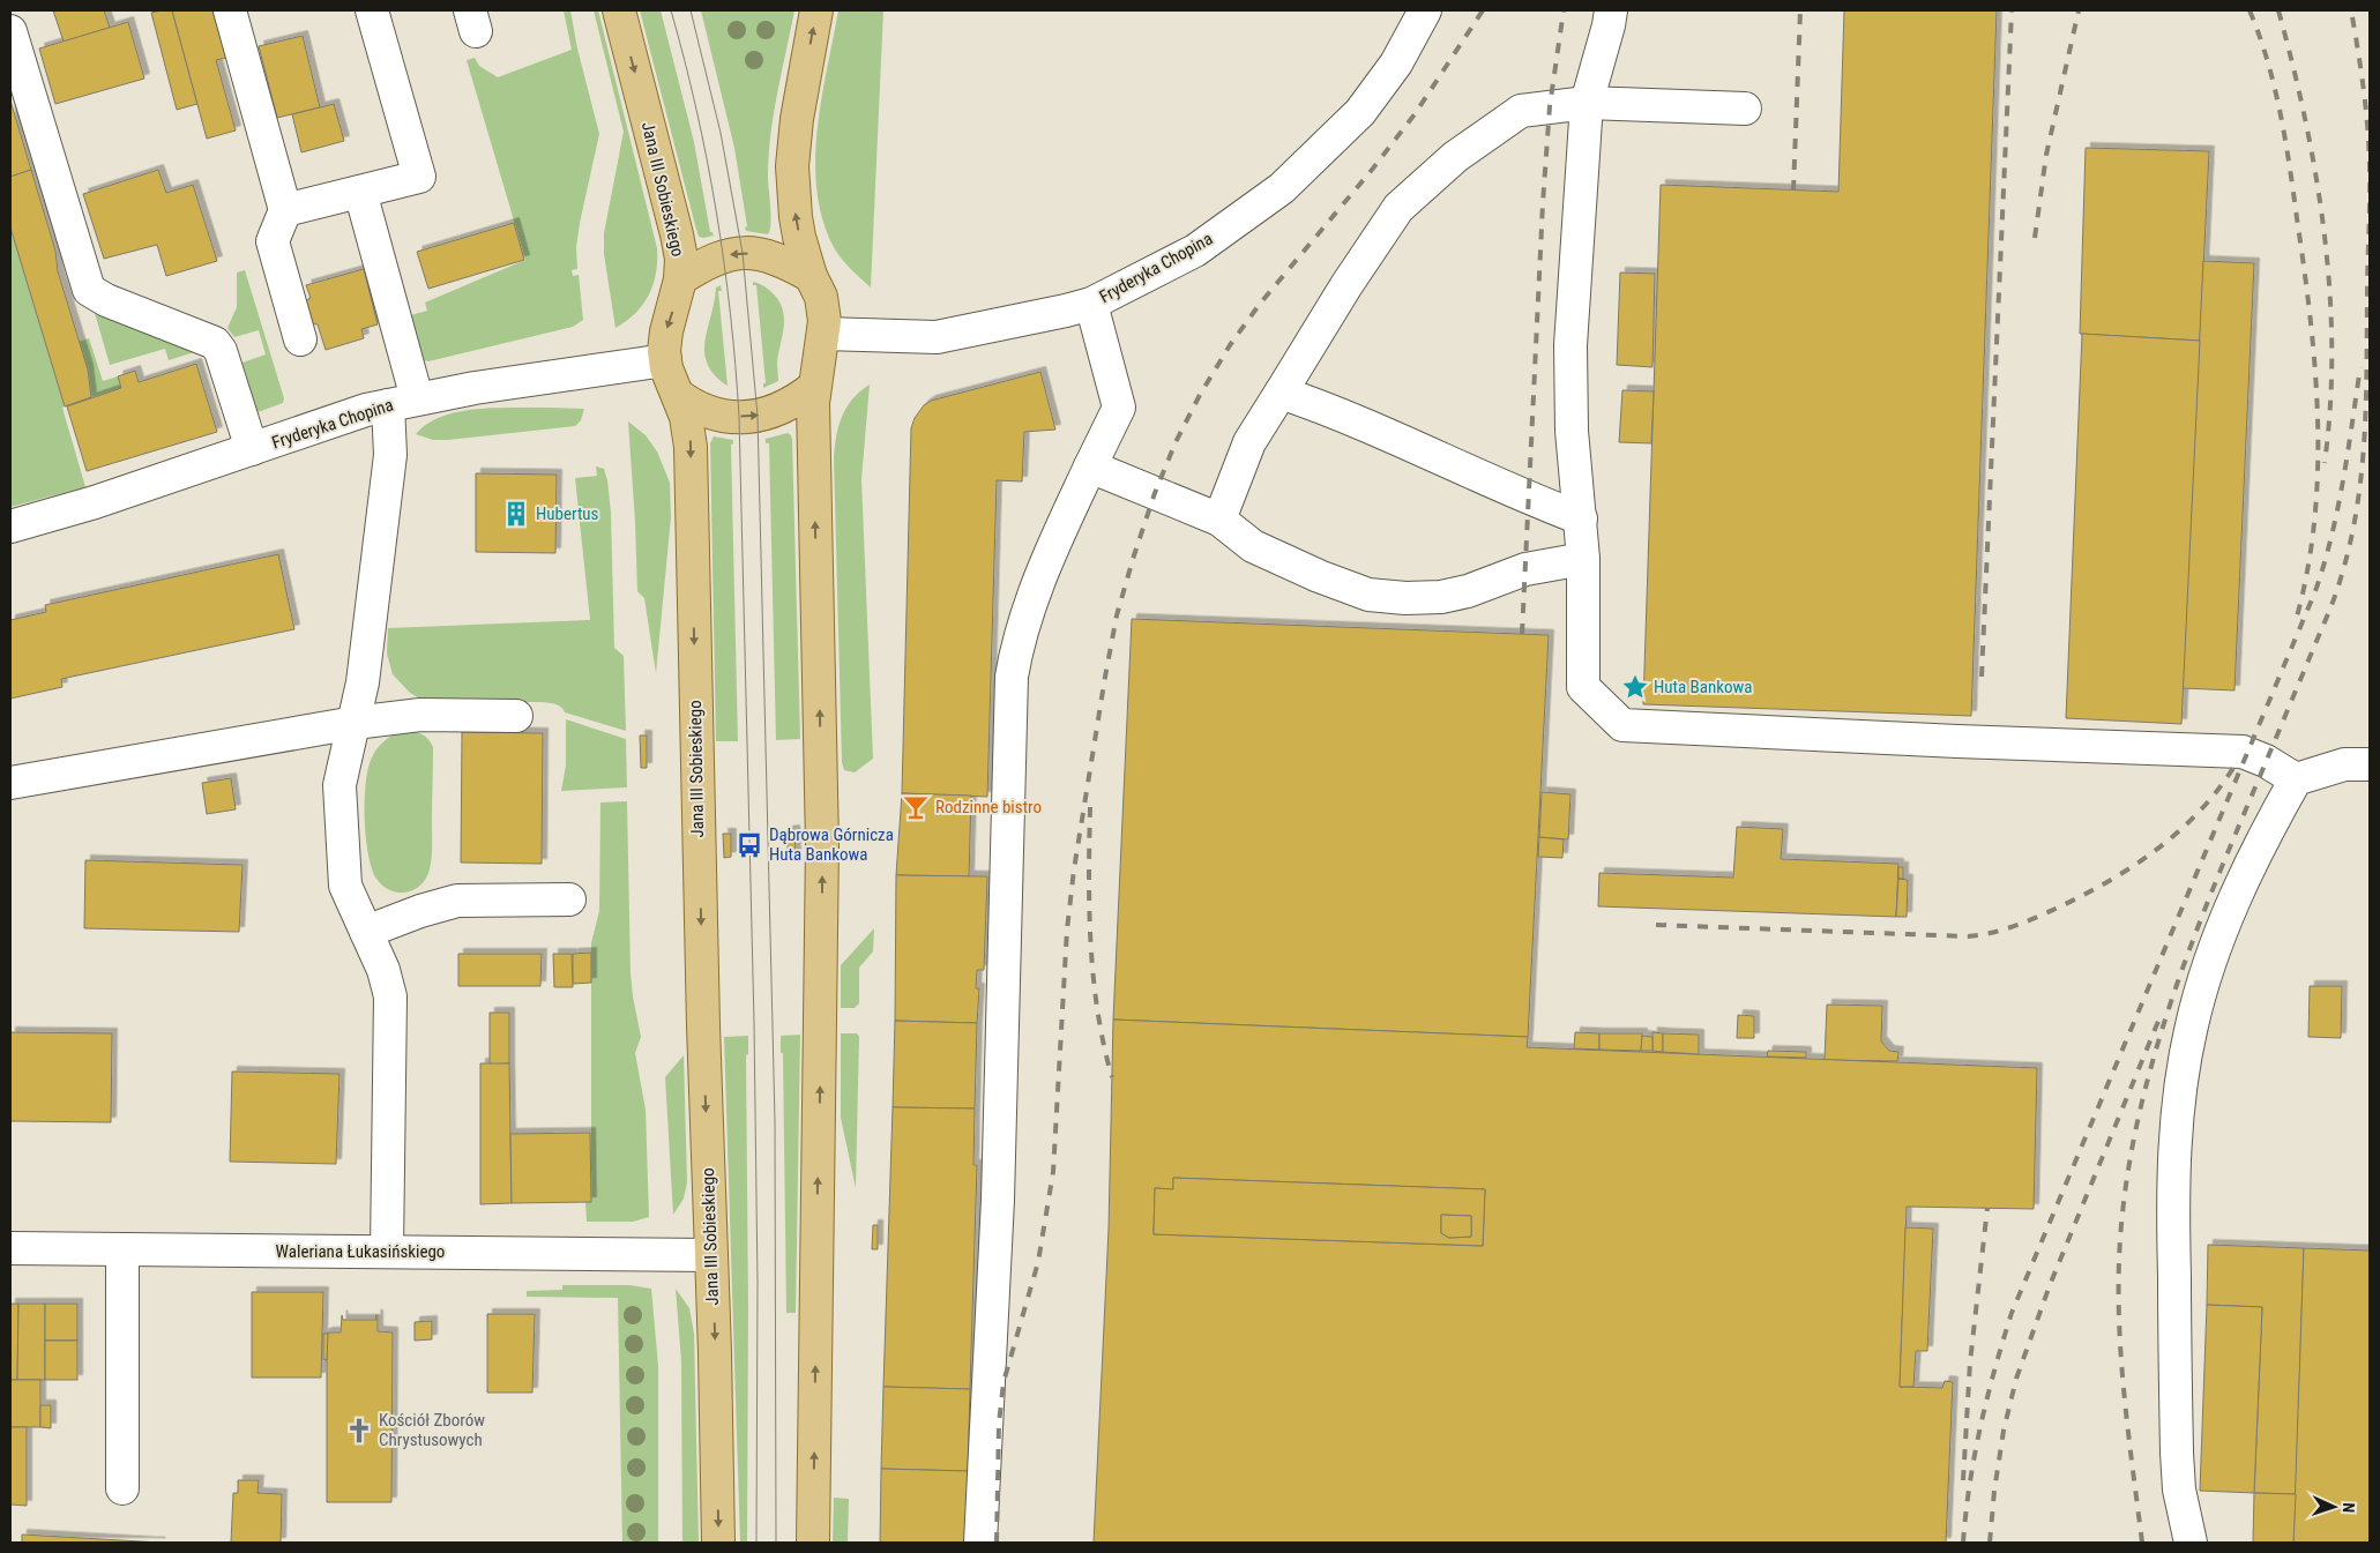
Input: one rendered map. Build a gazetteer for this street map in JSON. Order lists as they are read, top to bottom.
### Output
{
  "streets": {
    "main road": ["Jana III Sobieskiego"],
    "street": ["Fryderyka Chopina", "Waleriana Łukasińskiego"]
  },
  "crossings": [
    ["Jana III Sobieskiego", "Fryderyka Chopina"],
    ["Jana III Sobieskiego", "Waleriana Łukasińskiego"]
  ],
  "places": {
    "building": ["Hubertus"],
    "place": ["Huta Bankowa"],
    "bar": ["Rodzinne bistro"],
    "bus stop": ["Dąbrowa Górnicza Huta Bankowa"],
    "church": ["Kościół Zborów Chrystusowych"]
  },
  "north": "right"
}
